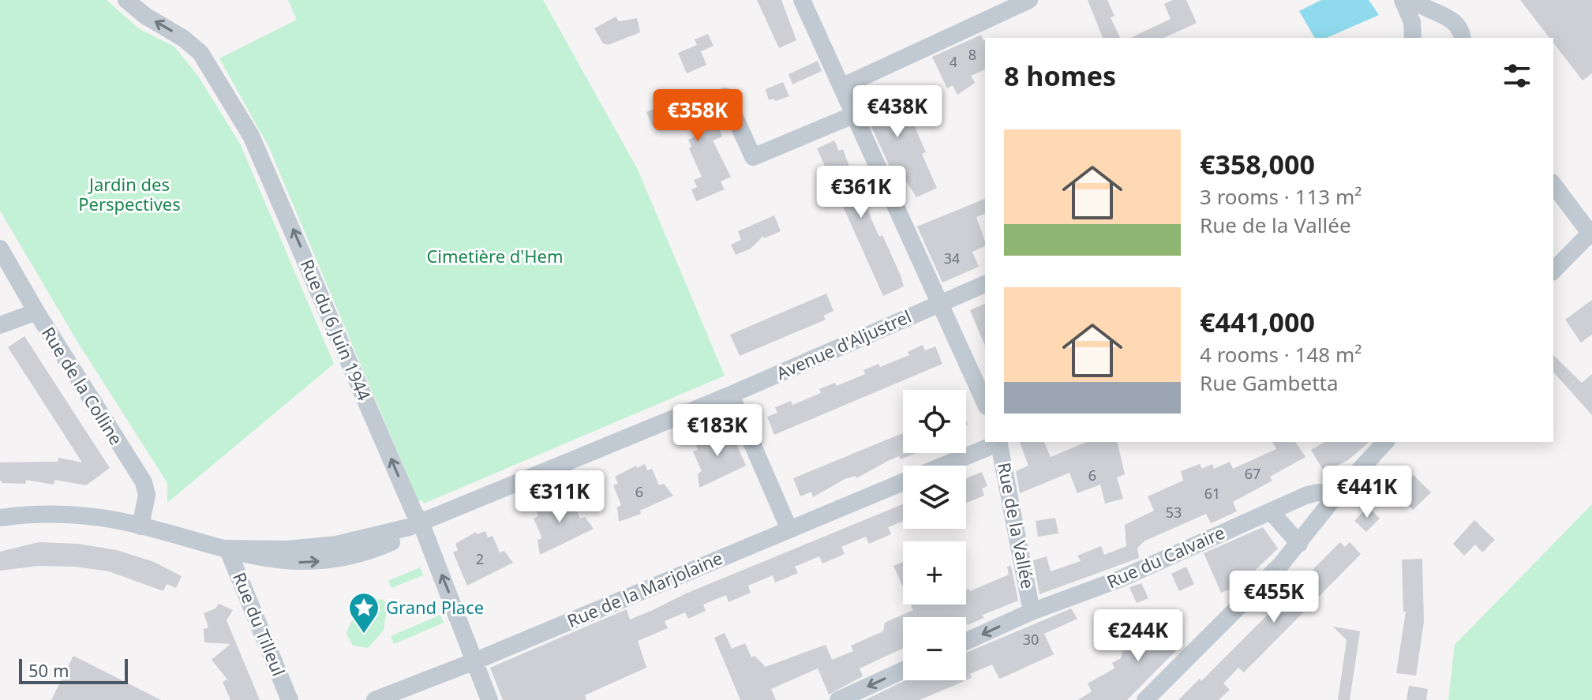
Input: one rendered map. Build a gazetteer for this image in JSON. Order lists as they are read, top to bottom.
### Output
{
  "streets": {
    "street": [
      "Rue du 6 Juin 1944",
      "Avenue d'Aljustrel",
      "Rue de la Colline",
      "Rue de la Vallée",
      "Rue du Calvaire",
      "Rue de la Marjolaine",
      "Rue du Tilleul"
    ]
  },
  "crossings": [
    ["Rue du 6 Juin 1944", "Avenue d'Aljustrel"],
    ["Rue du 6 Juin 1944", "Rue de la Marjolaine"],
    ["Avenue d'Aljustrel", "Rue de la Colline"],
    ["Avenue d'Aljustrel", "Rue du Tilleul"],
    ["Rue de la Vallée", "Rue du Calvaire"]
  ],
  "one_way": ["Rue du 6 Juin 1944"],
  "parks": ["Jardin des Perspectives", "Cimetière d'Hem"],
  "places": {
    "place": ["Grand Place"]
  },
  "house_numbers": [
    "8",
    "4",
    "34",
    "67",
    "6",
    "6",
    "61",
    "53",
    "2",
    "30"
  ],
  "scale_bar": "50 m",
  "page": {
    "heading": "8 homes",
    "price": [
      "€438K",
      "€358K",
      "€361K",
      "€183K",
      "€441K",
      "€311K",
      "€455K",
      "€244K"
    ],
    "list": [
      {
        "name": "€358,000",
        "note": "3 rooms · 113 m² · Rue de la Vallée"
      },
      {
        "name": "€441,000",
        "note": "4 rooms · 148 m² · Rue Gambetta"
      }
    ],
    "map_buttons": ["+", "−"],
    "scale": "50 m"
  }
}
